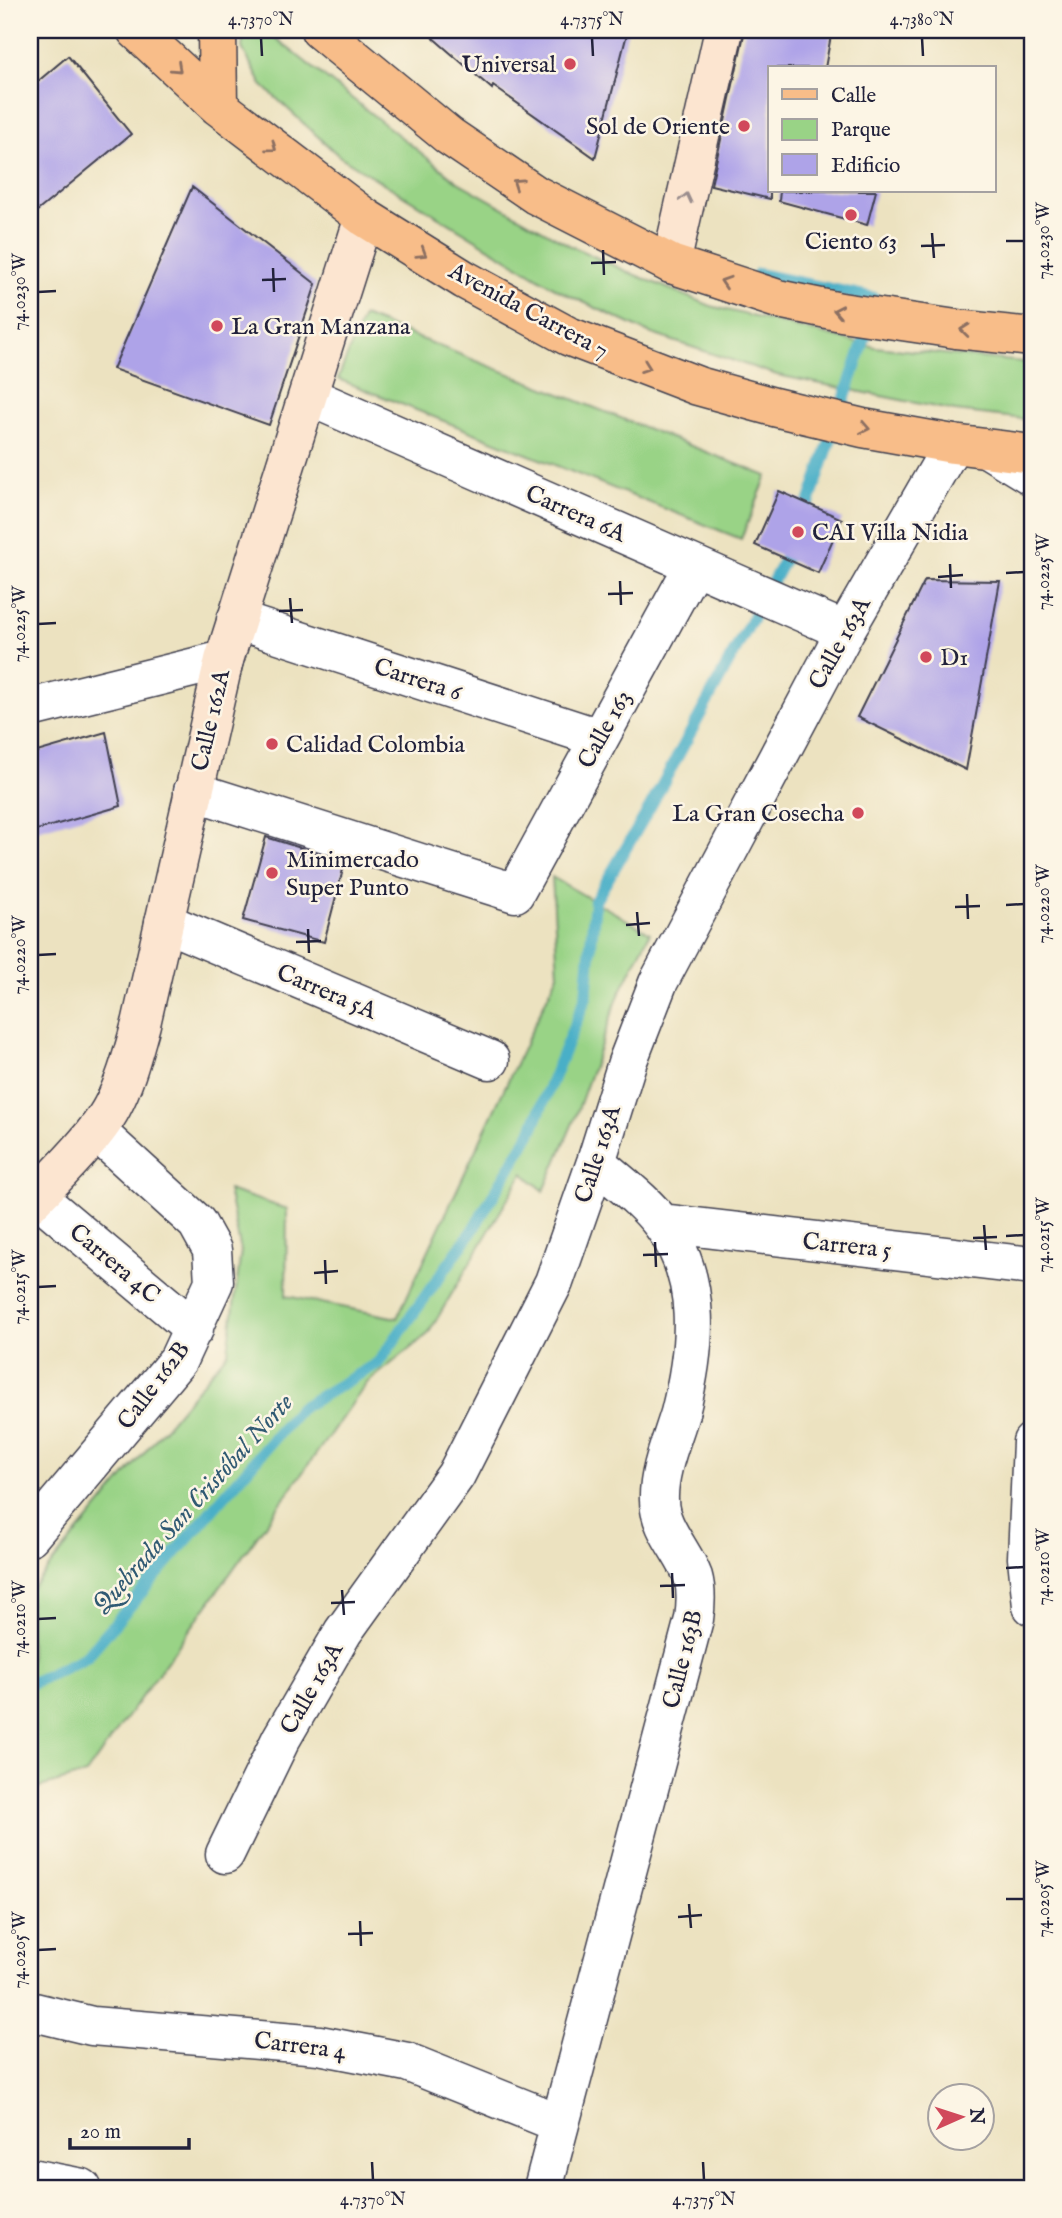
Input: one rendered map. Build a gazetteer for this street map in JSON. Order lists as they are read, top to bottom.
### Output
{
  "streets": {
    "main road": ["Avenida Carrera 7"],
    "street": [
      "Carrera 6A",
      "Calle 163A",
      "Carrera 6",
      "Calle 162A",
      "Calle 163",
      "Carrera 5A",
      "Carrera 5",
      "Carrera 4C",
      "Calle 162B",
      "Calle 163B",
      "Carrera 4"
    ]
  },
  "crossings": [
    ["Avenida Carrera 7", "Calle 163A"],
    ["Avenida Carrera 7", "Calle 162A"],
    ["Carrera 6A", "Calle 163A"],
    ["Carrera 6A", "Calle 162A"],
    ["Carrera 6A", "Calle 163"],
    ["Calle 163A", "Calle 163B"],
    ["Carrera 6", "Calle 162A"],
    ["Carrera 6", "Calle 163"],
    ["Calle 162A", "Calle 163"],
    ["Calle 162A", "Carrera 5A"],
    ["Calle 162A", "Carrera 4C"],
    ["Calle 162A", "Calle 162B"],
    ["Carrera 5", "Calle 163B"],
    ["Carrera 4C", "Calle 162B"],
    ["Calle 163B", "Carrera 4"]
  ],
  "water": ["Quebrada San Cristóbal Norte"],
  "places": [
    "Universal",
    "Sol de Oriente",
    "Ciento 63",
    "La Gran Manzana",
    "CAI Villa Nidia",
    "D1",
    "Calidad Colombia",
    "La Gran Cosecha",
    "Minimercado Super Punto"
  ],
  "legend": ["Calle", "Parque", "Edificio"],
  "scale_bar": "20 m",
  "north": "right",
  "coordinates": [
    "4.7370°N",
    "4.7375°N",
    "4.7380°N",
    "74.0230°W",
    "74.0225°W",
    "74.0220°W",
    "74.0215°W",
    "74.0210°W",
    "74.0205°W"
  ]
}
